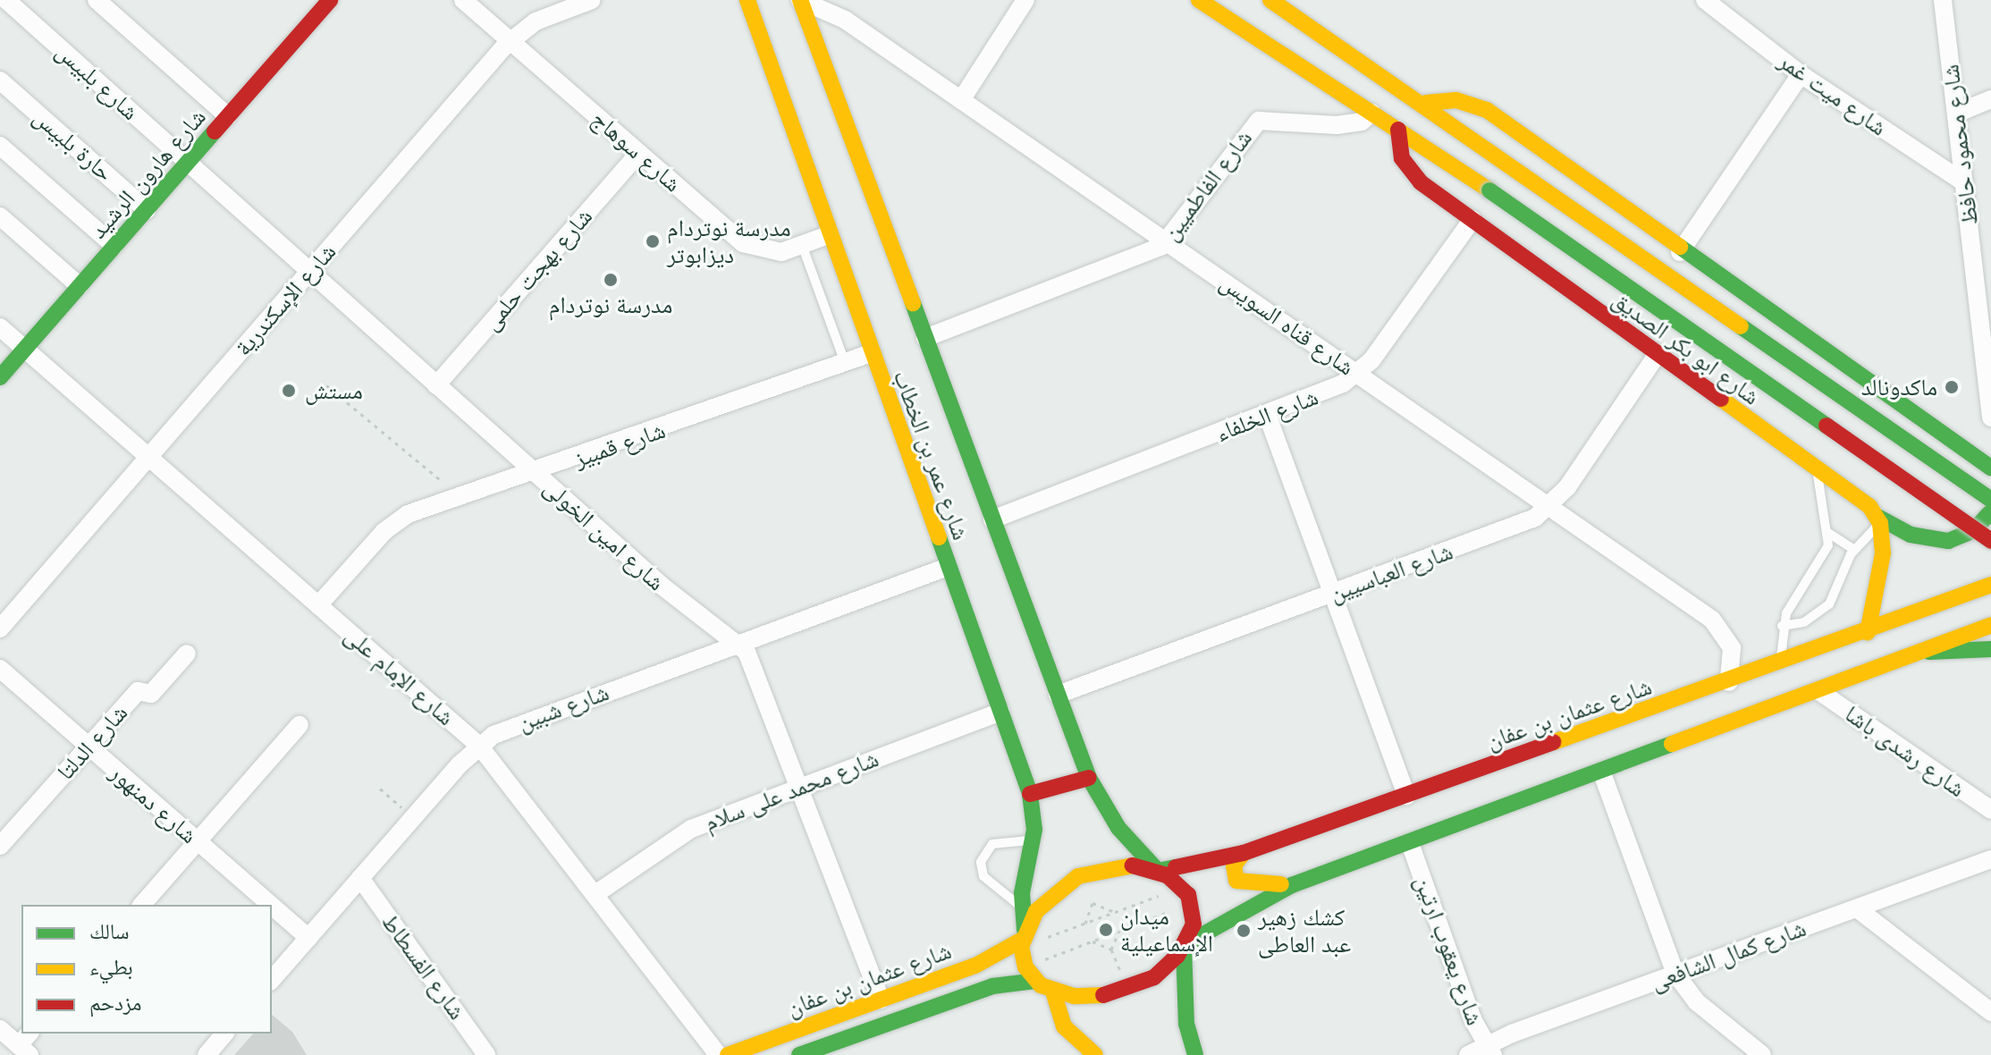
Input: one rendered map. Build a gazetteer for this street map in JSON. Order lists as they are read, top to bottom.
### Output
{
  "streets": {
    "main road": [
      "شارع هارون الرشيد",
      "شارع ابو بكر الصديق",
      "شارع عمر بن الخطاب",
      "شارع عثمان بن عفان"
    ],
    "street": [
      "شارع بلبيس",
      "شارع ميت غمر",
      "حارة بلبيس",
      "شارع محمود حافظ",
      "شارع سوهاج",
      "شارع الفاطميين",
      "شارع بهجت حلمى",
      "شارع الإسكندرية",
      "شارع قناه السويس",
      "شارع الخلفاء",
      "شارع قمبيز",
      "شارع امين الخولى",
      "شارع العباسيين",
      "شارع الإمام على",
      "شارع شبين",
      "شارع الدلتا",
      "شارع رشدى باشا",
      "شارع محمد على سلام",
      "شارع دمنهور",
      "شارع يعقوب ارتين",
      "شارع كمال الشافعى",
      "شارع الفسطاط"
    ]
  },
  "crossings": [
    ["شارع بلبيس", "شارع هارون الرشيد"],
    ["شارع بلبيس", "شارع امين الخولى"],
    ["شارع ميت غمر", "شارع محمود حافظ"],
    ["حارة بلبيس", "شارع هارون الرشيد"],
    ["شارع سوهاج", "شارع بهجت حلمى"],
    ["شارع سوهاج", "شارع الإسكندرية"],
    ["شارع سوهاج", "شارع عمر بن الخطاب"],
    ["شارع هارون الرشيد", "شارع امين الخولى"],
    ["شارع هارون الرشيد", "شارع الإمام على"],
    ["شارع الفاطميين", "شارع قناه السويس"],
    ["شارع الفاطميين", "شارع ابو بكر الصديق"],
    ["شارع الفاطميين", "شارع عمر بن الخطاب"],
    ["شارع بهجت حلمى", "شارع امين الخولى"],
    ["شارع الإسكندرية", "شارع امين الخولى"],
    ["شارع الإسكندرية", "شارع الإمام على"],
    ["شارع قناه السويس", "شارع الخلفاء"],
    ["شارع قناه السويس", "شارع عمر بن الخطاب"],
    ["شارع قناه السويس", "شارع العباسيين"],
    ["شارع قناه السويس", "شارع عثمان بن عفان"],
    ["شارع ابو بكر الصديق", "شارع الخلفاء"],
    ["شارع ابو بكر الصديق", "شارع العباسيين"],
    ["شارع الخلفاء", "شارع عمر بن الخطاب"],
    ["شارع قمبيز", "شارع عمر بن الخطاب"],
    ["شارع قمبيز", "شارع امين الخولى"],
    ["شارع قمبيز", "شارع الإمام على"],
    ["شارع عمر بن الخطاب", "شارع العباسيين"],
    ["شارع عمر بن الخطاب", "شارع شبين"],
    ["شارع عمر بن الخطاب", "شارع عثمان بن عفان"],
    ["شارع عمر بن الخطاب", "شارع محمد على سلام"],
    ["شارع امين الخولى", "شارع شبين"],
    ["شارع امين الخولى", "شارع عثمان بن عفان"],
    ["شارع امين الخولى", "شارع محمد على سلام"],
    ["شارع الإمام على", "شارع شبين"],
    ["شارع الإمام على", "شارع محمد على سلام"],
    ["شارع شبين", "شارع دمنهور"],
    ["شارع شبين", "شارع الفسطاط"],
    ["شارع الدلتا", "شارع دمنهور"],
    ["شارع يعقوب ارتين", "شارع كمال الشافعى"]
  ],
  "places": [
    "مدرسة نوتردام ديزابوتر",
    "مدرسة نوتردام",
    "ماكدونالد",
    "مستش",
    "ميدان الإسماعيلية",
    "كشك زهير عبد العاطى"
  ],
  "legend": ["سالك", "بطيء", "مزدحم"]
}
